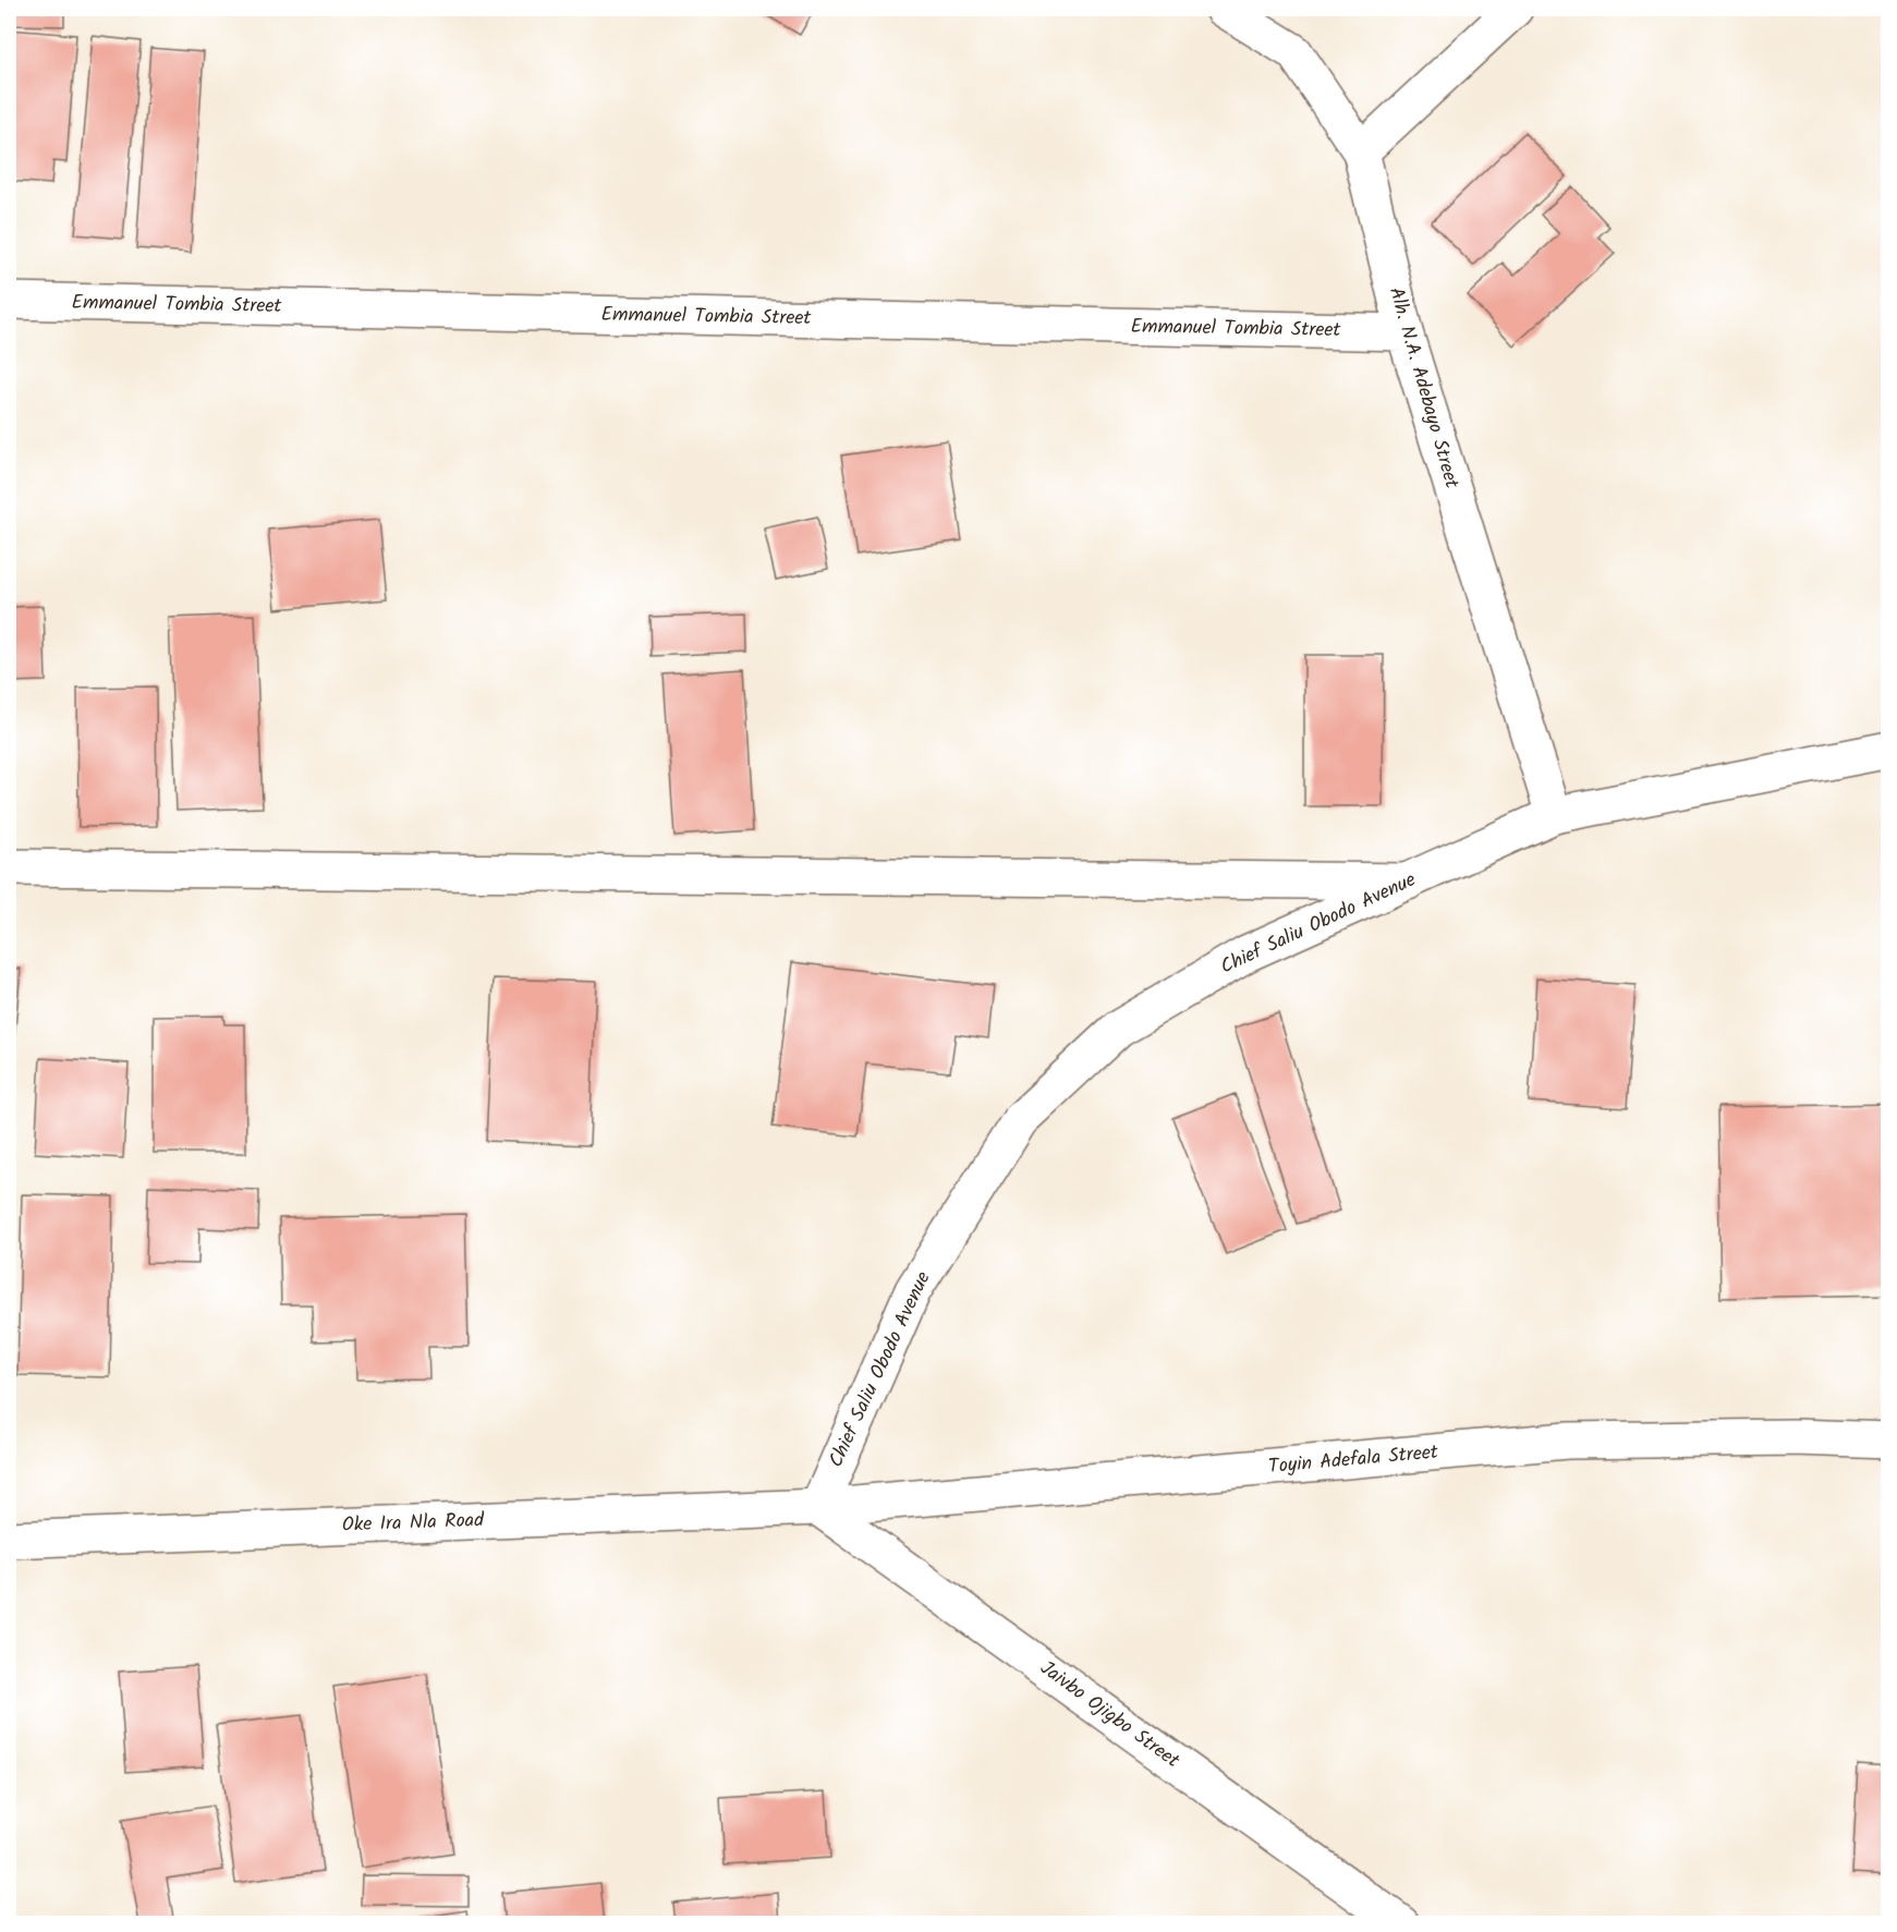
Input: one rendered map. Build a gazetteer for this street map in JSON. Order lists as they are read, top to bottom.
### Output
{
  "streets": {
    "street": [
      "Emmanuel Tombia Street",
      "Alh. N.A. Adebayo Street",
      "Chief Saliu Obodo Avenue",
      "Toyin Adefala Street",
      "Oke Ira Nla Road",
      "Jaivbo Ojigbo Street"
    ]
  },
  "crossings": [
    ["Emmanuel Tombia Street", "Alh. N.A. Adebayo Street"],
    ["Alh. N.A. Adebayo Street", "Chief Saliu Obodo Avenue"],
    ["Chief Saliu Obodo Avenue", "Toyin Adefala Street"],
    ["Chief Saliu Obodo Avenue", "Oke Ira Nla Road"],
    ["Chief Saliu Obodo Avenue", "Jaivbo Ojigbo Street"],
    ["Toyin Adefala Street", "Oke Ira Nla Road"],
    ["Toyin Adefala Street", "Jaivbo Ojigbo Street"],
    ["Oke Ira Nla Road", "Jaivbo Ojigbo Street"]
  ]
}
